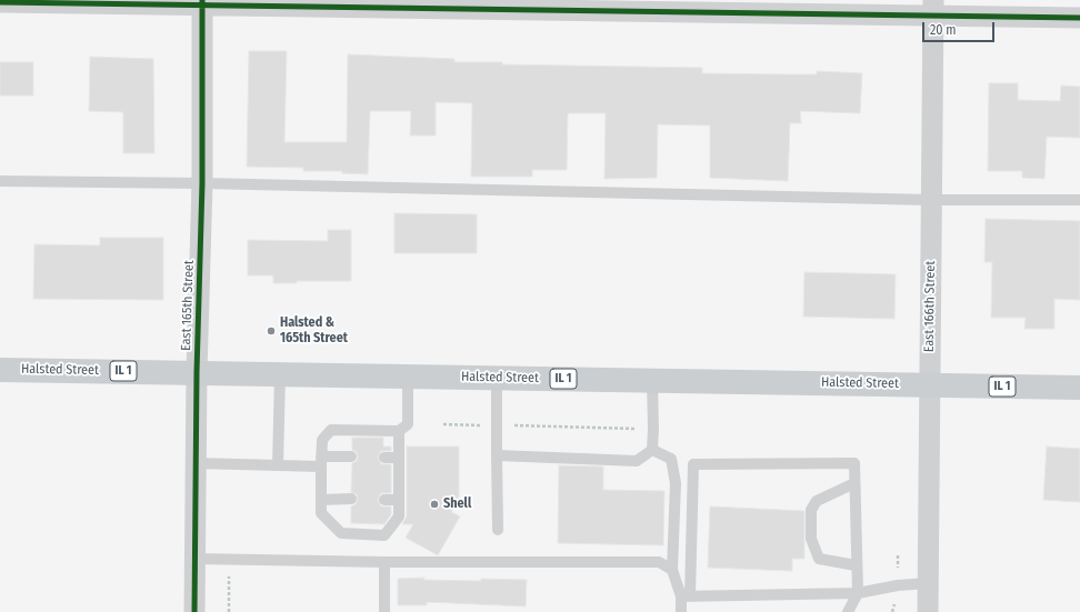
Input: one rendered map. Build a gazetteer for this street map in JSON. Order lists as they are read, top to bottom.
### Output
{
  "streets": {
    "main road": ["Halsted Street", "IL 1"],
    "street": ["East 165th Street", "East 166th Street"]
  },
  "crossings": [
    ["East 165th Street", "Halsted Street"],
    ["East 166th Street", "Halsted Street"]
  ],
  "places": ["Halsted & 165th Street", "Shell"],
  "scale_bar": "20 m"
}
